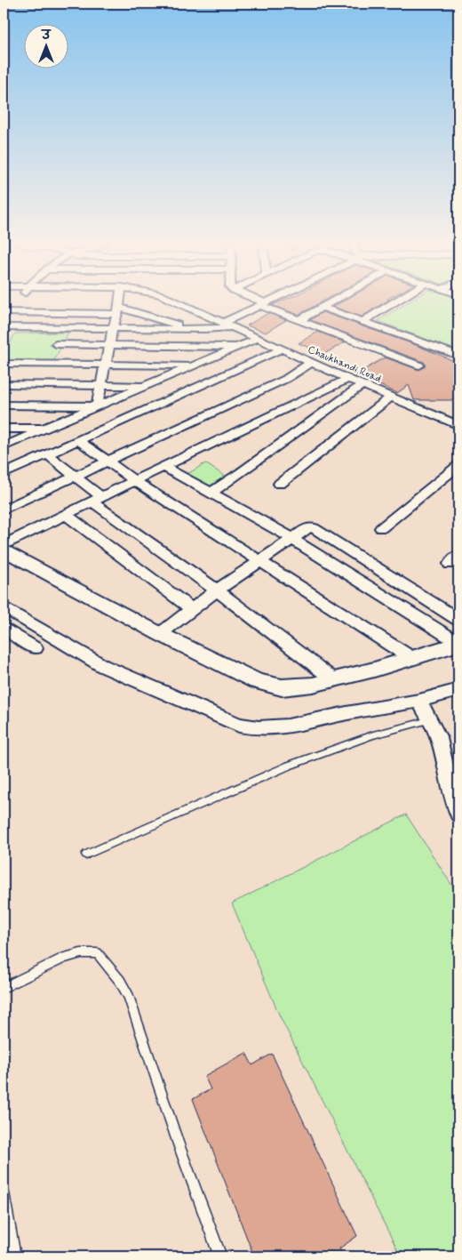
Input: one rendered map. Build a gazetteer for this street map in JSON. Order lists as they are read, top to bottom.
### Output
{
  "streets": {
    "street": ["Chaukhandi Road"]
  },
  "north": "top"
}
